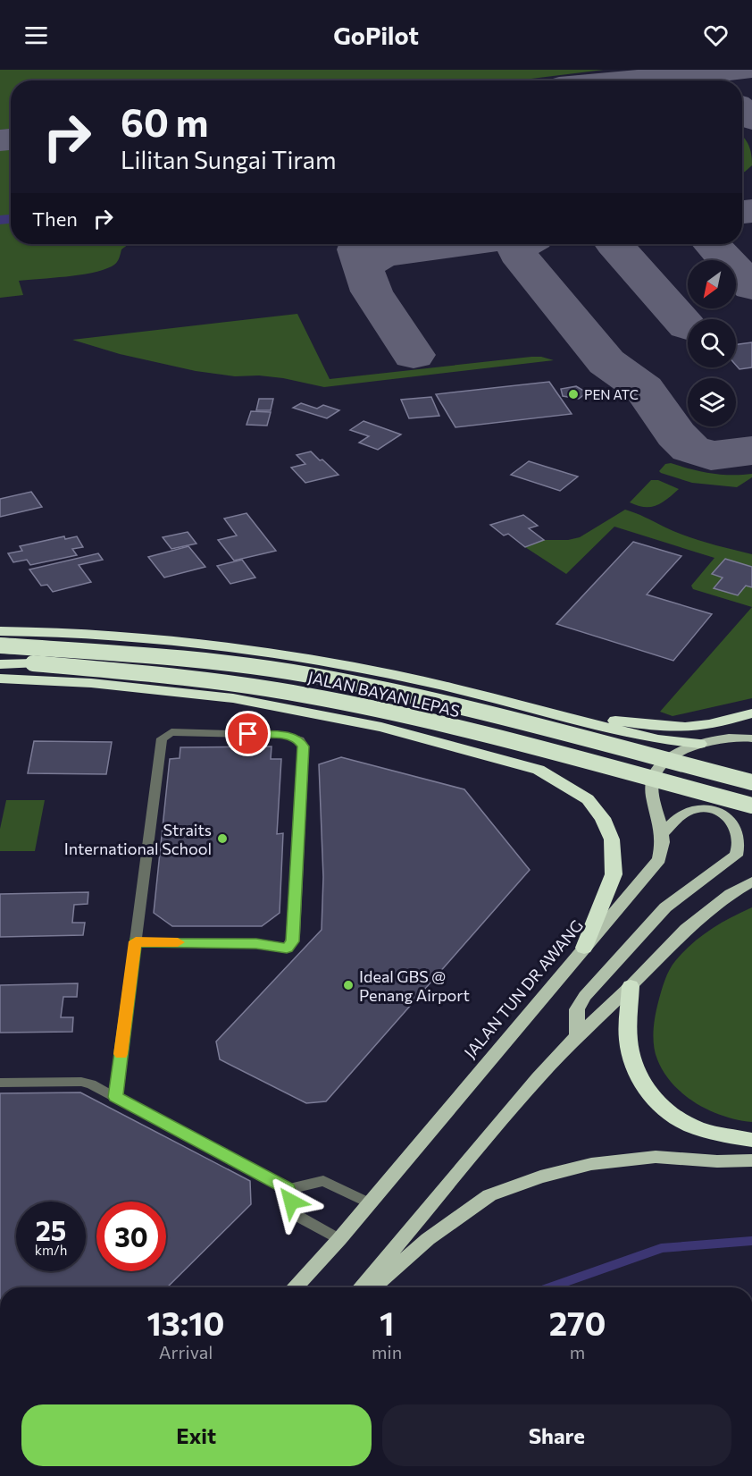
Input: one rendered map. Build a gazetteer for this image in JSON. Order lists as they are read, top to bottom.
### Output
{
  "streets": {
    "highway": ["JALAN BAYAN LEPAS"],
    "main road": ["JALAN TUN DR AWANG"]
  },
  "places": ["PEN ATC", "Straits International School", "Ideal GBS @ Penang Airport"],
  "north": "bottom left",
  "page": {
    "header": "GoPilot",
    "turn": ["60 m", "Lilitan Sungai Tiram"],
    "then": "Then",
    "speed": "25 km/h",
    "limit": "30",
    "eta": [
      "13:10",
      "Arrival",
      "1",
      "min",
      "270",
      "m"
    ],
    "buttons": ["Exit", "Share"]
  }
}
